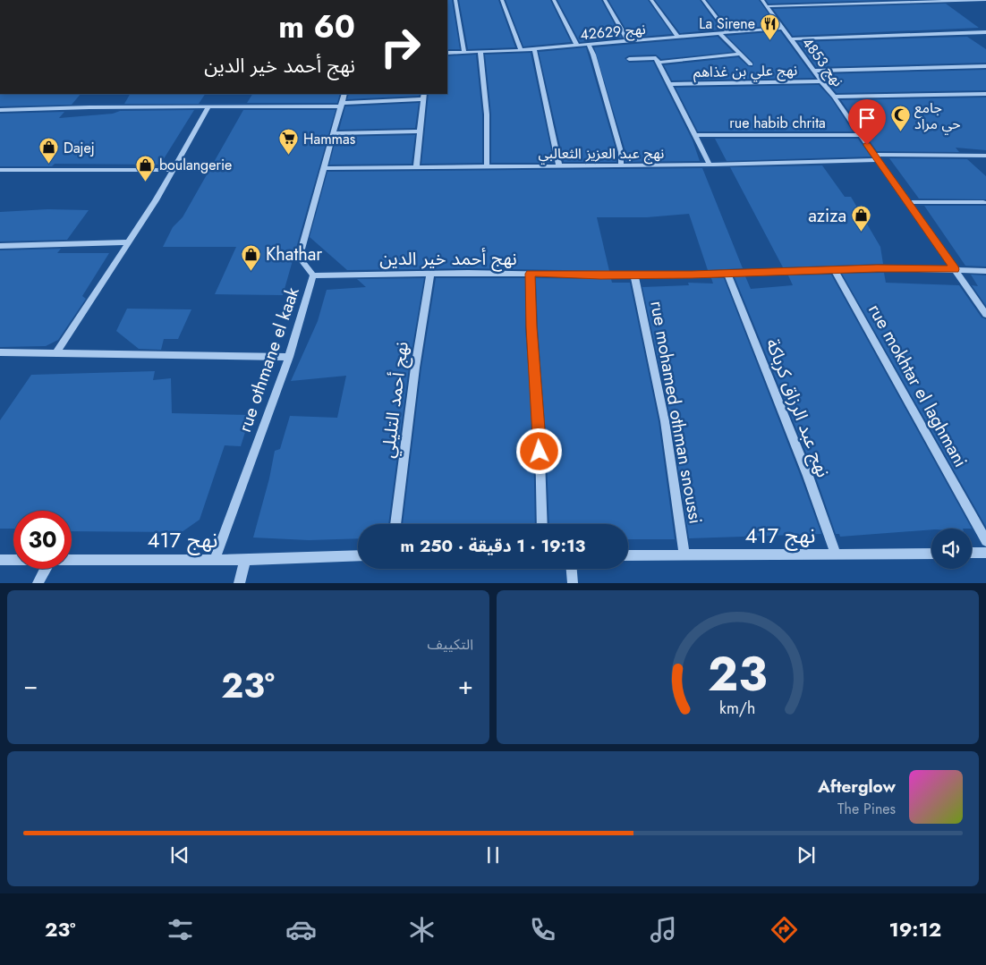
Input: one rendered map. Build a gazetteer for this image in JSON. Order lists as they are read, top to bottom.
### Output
{
  "streets": {
    "street": [
      "نهج 42629",
      "نهج 4853",
      "نهج علي بن غذاهم",
      "rue habib chrita",
      "نهج عبد العزيز الثعالبي",
      "نهج أحمد خير الدين",
      "rue othmane el kaak",
      "rue mokhtar el laghmani",
      "نهج أحمد التليلي",
      "نهج عبد الرزاق كرباكة",
      "rue mohamed othman snoussi",
      "نهج 417"
    ]
  },
  "crossings": [
    ["نهج 42629", "نهج 4853"],
    ["نهج 4853", "نهج علي بن غذاهم"],
    ["نهج 4853", "rue habib chrita"],
    ["نهج 4853", "نهج عبد العزيز الثعالبي"],
    ["نهج 4853", "نهج أحمد خير الدين"],
    ["نهج عبد العزيز الثعالبي", "rue othmane el kaak"],
    ["نهج أحمد خير الدين", "rue othmane el kaak"],
    ["نهج أحمد خير الدين", "rue mokhtar el laghmani"],
    ["نهج أحمد خير الدين", "نهج أحمد التليلي"],
    ["نهج أحمد خير الدين", "نهج عبد الرزاق كرباكة"],
    ["نهج أحمد خير الدين", "rue mohamed othman snoussi"],
    ["rue othmane el kaak", "نهج 417"],
    ["نهج عبد الرزاق كرباكة", "نهج 417"],
    ["rue mohamed othman snoussi", "نهج 417"]
  ],
  "places": {
    "restaurant": ["La Sirene"],
    "mosque": ["جامع حي مراد"],
    "supermarket": ["Hammas"],
    "shop": [
      "Dajej",
      "boulangerie",
      "aziza",
      "Khathar"
    ]
  },
  "page": {
    "turn": ["60 m", "نهج أحمد خير الدين"],
    "limit": "30",
    "trip": "19:13 · 1 دقيقة · 250 m",
    "tile": "التكييف",
    "heat": ["−", "23°", "+"],
    "song": ["Afterglow", "The Pines"],
    "tabs": ["19:12", "23°"],
    "gauge": ["23", "km/h"]
  }
}
